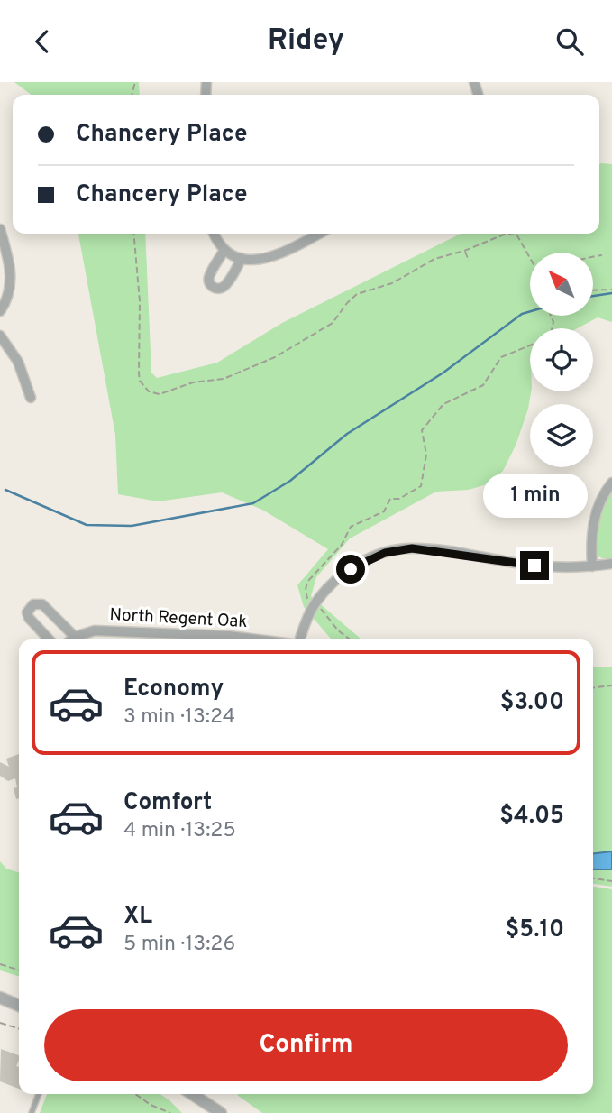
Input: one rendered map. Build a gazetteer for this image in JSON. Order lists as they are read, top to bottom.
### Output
{
  "streets": {
    "street": ["North Regent Oak"]
  },
  "north": "top left",
  "page": {
    "header": "Ridey",
    "banner": ["Chancery Place", "Chancery Place"],
    "bubble": "1 min",
    "list": [
      {
        "name": "Economy",
        "note": "3 min · 13:24",
        "value": "$3.00"
      },
      {
        "name": "Comfort",
        "note": "4 min · 13:25",
        "value": "$4.05"
      },
      {
        "name": "XL",
        "note": "5 min · 13:26",
        "value": "$5.10"
      }
    ],
    "buttons": "Confirm"
  }
}
